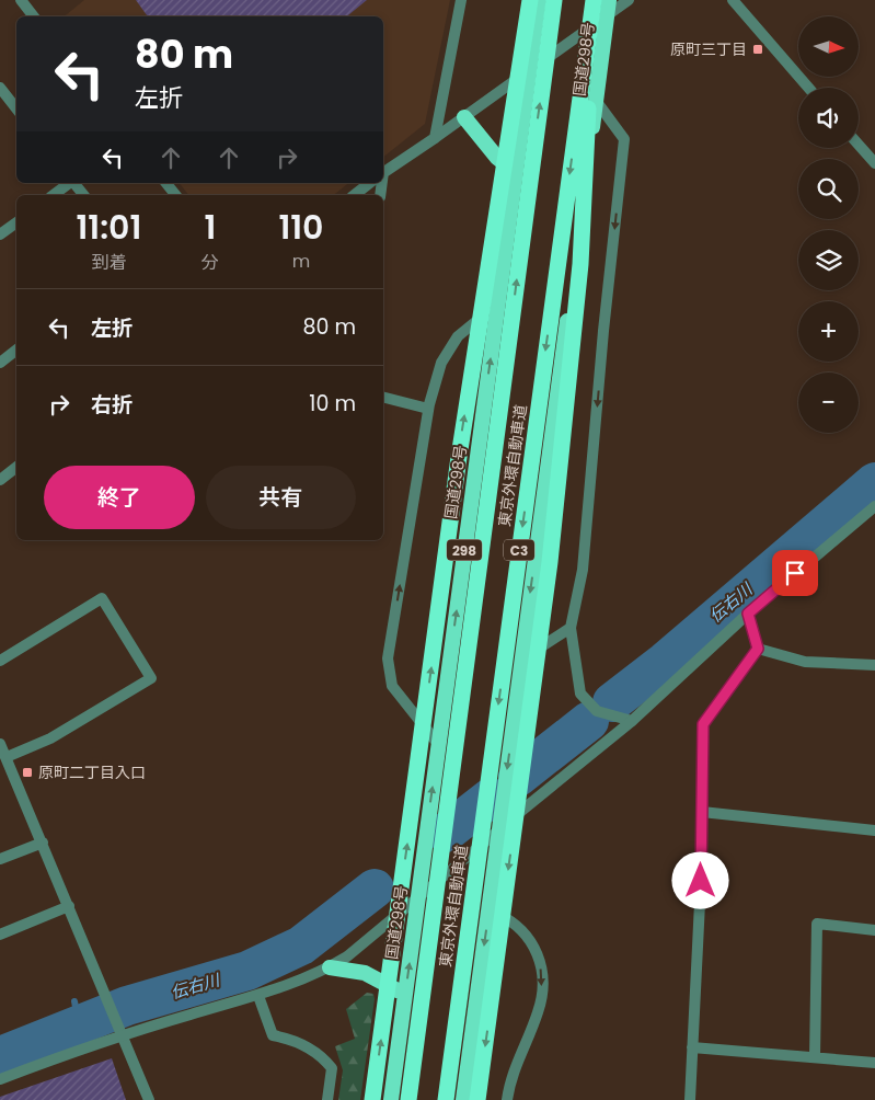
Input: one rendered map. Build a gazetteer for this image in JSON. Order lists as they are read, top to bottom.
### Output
{
  "streets": {
    "highway": [
      "国道298号",
      "東京外環自動車道",
      "298",
      "C3"
    ]
  },
  "water": ["伝右川"],
  "places": {
    "transit": ["原町三丁目", "原町二丁目入口"]
  },
  "north": "right",
  "page": {
    "map_buttons": ["+", "−"],
    "turn": ["80 m", "左折"],
    "eta": [
      "11:01",
      "到着",
      "1",
      "分",
      "110",
      "m"
    ],
    "list": [
      {
        "name": "左折",
        "value": "80 m"
      },
      {
        "name": "右折",
        "value": "10 m"
      }
    ],
    "buttons": ["終了", "共有"]
  }
}
